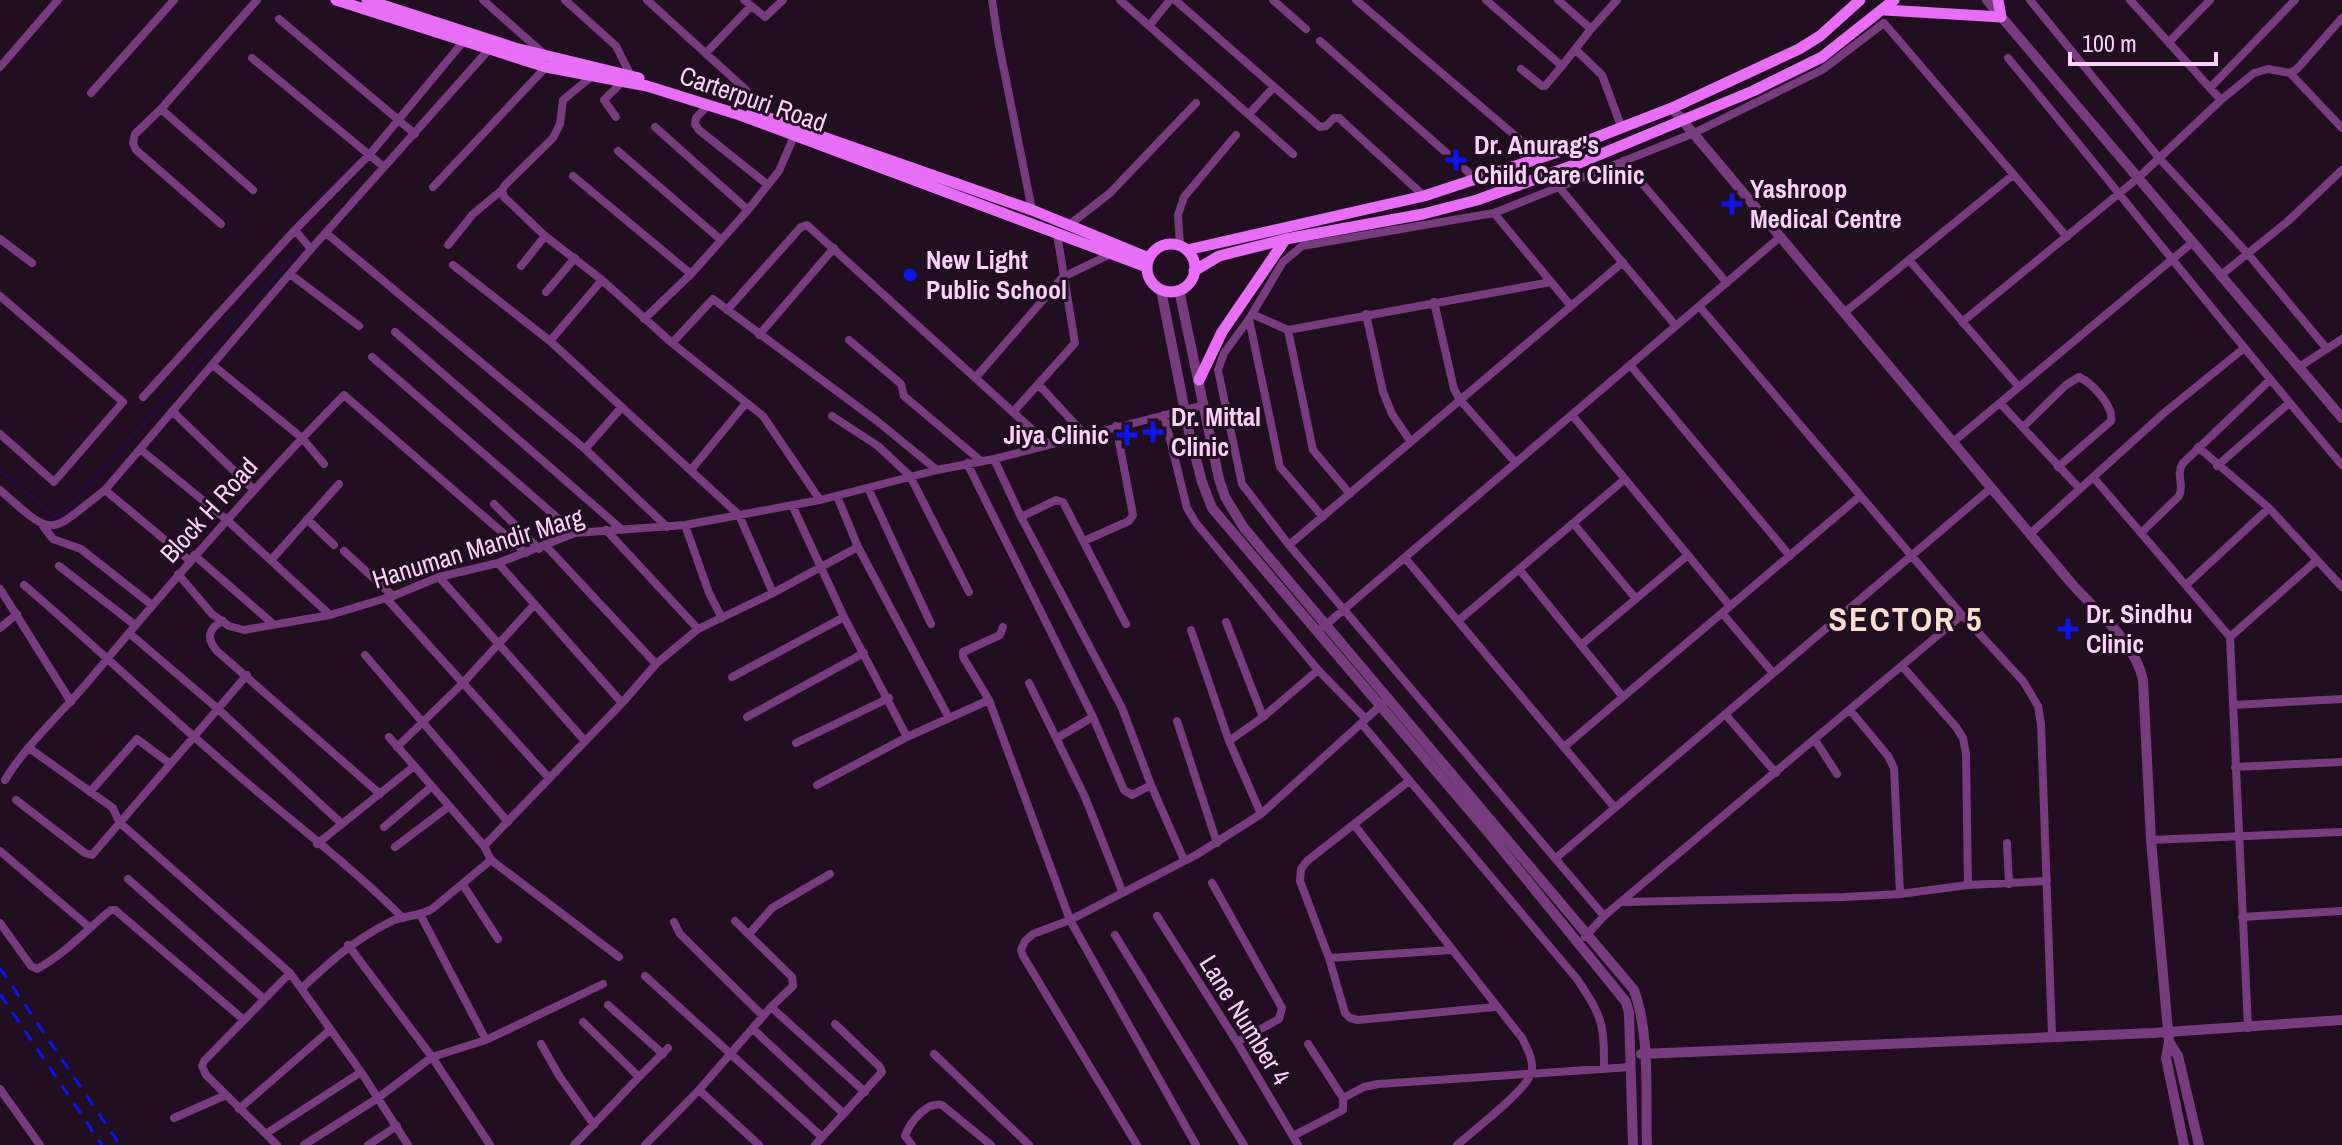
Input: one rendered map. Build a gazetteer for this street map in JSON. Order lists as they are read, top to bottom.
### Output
{
  "streets": {
    "main road": ["Carterpuri Road"],
    "street": ["Block H Road", "Hanuman Mandir Marg", "Lane Number 4"]
  },
  "crossings": [
    ["Block H Road", "Hanuman Mandir Marg"]
  ],
  "districts": ["SECTOR 5"],
  "places": {
    "health": [
      "Dr. Anurag's Child Care Clinic",
      "Yashroop Medical Centre",
      "Dr. Mittal Clinic",
      "Jiya Clinic",
      "Dr. Sindhu Clinic"
    ],
    "other": ["New Light Public School"]
  },
  "scale_bar": "100 m"
}
